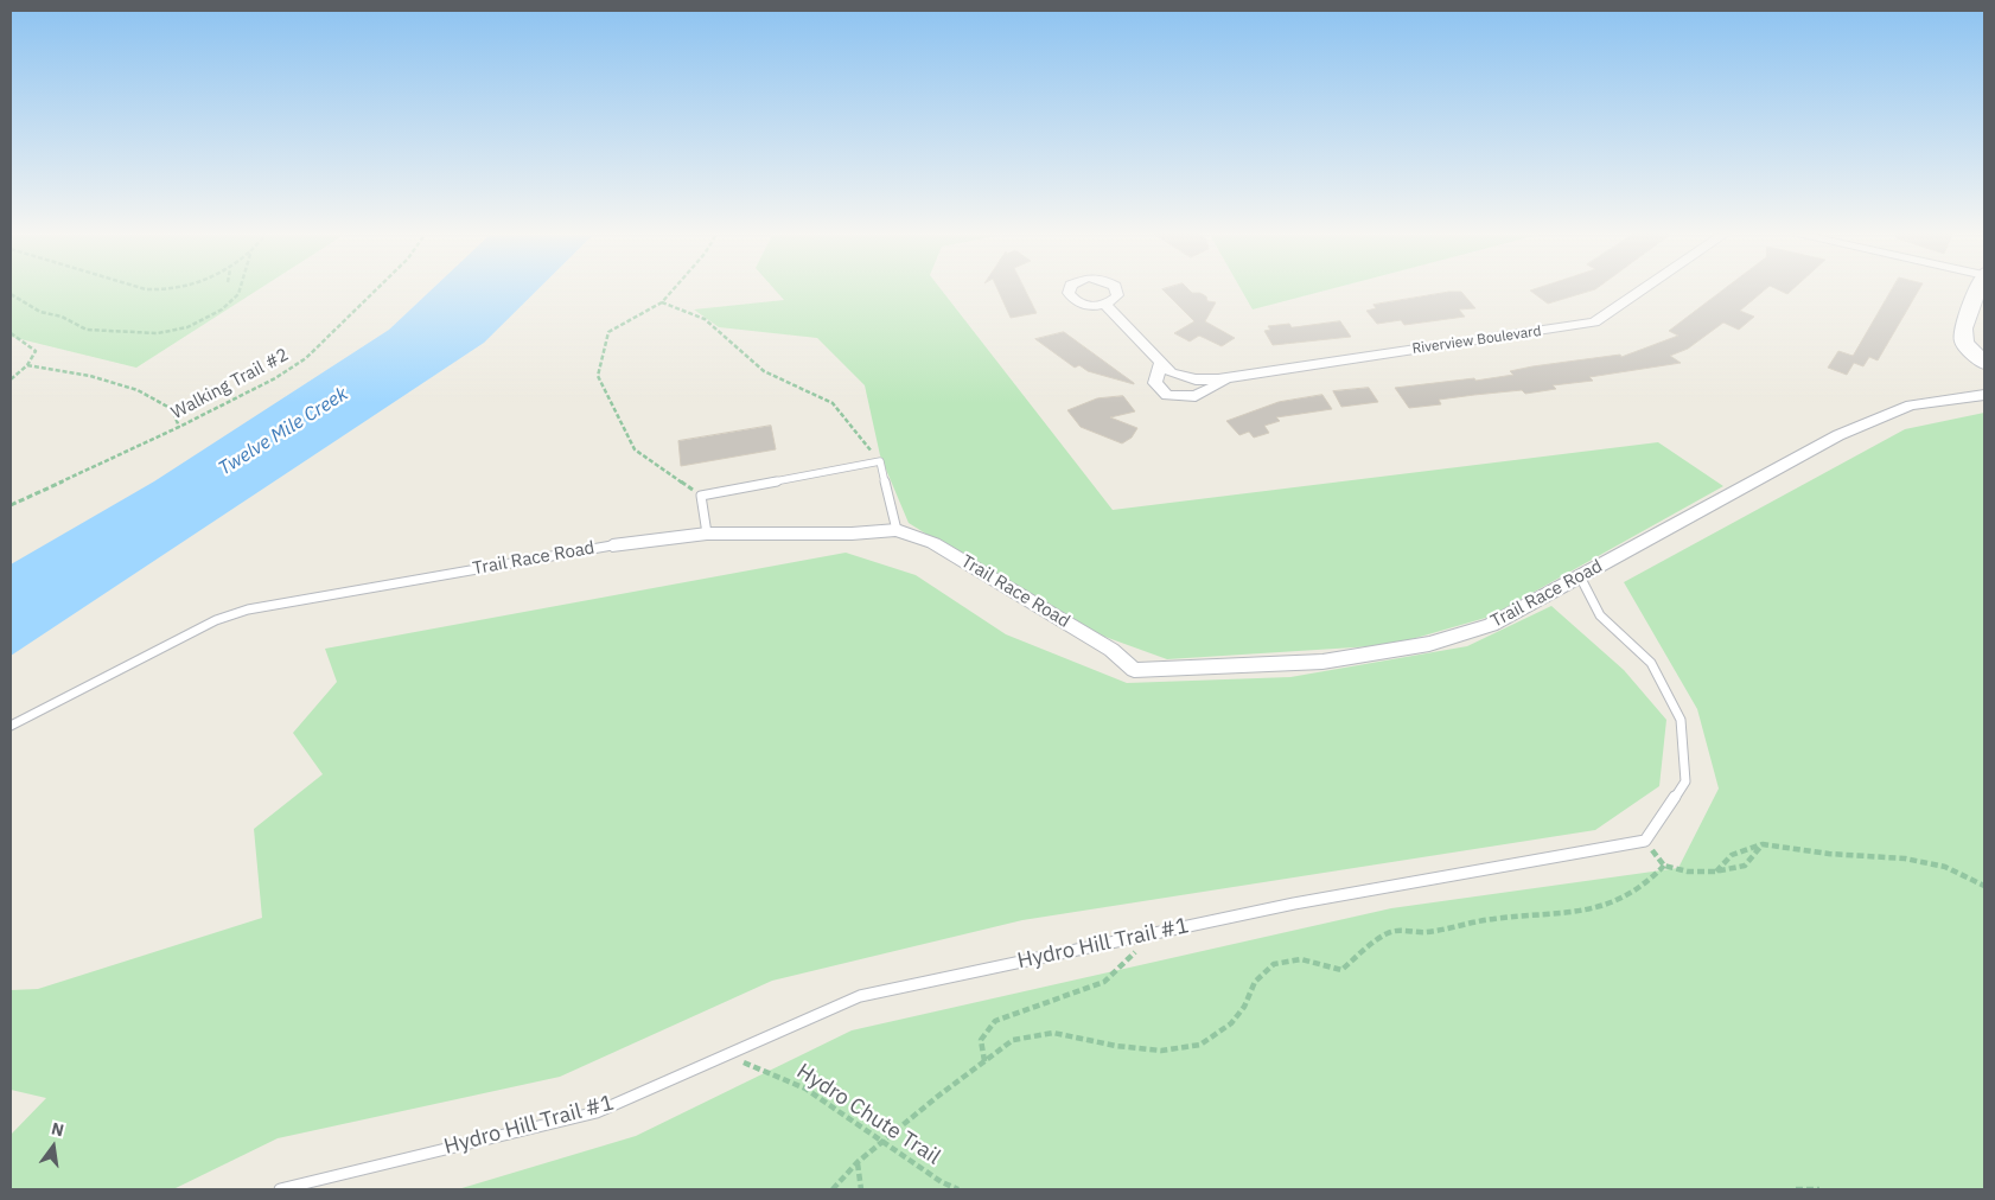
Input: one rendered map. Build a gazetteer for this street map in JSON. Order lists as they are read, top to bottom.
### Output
{
  "streets": {
    "street": ["Riverview Boulevard", "Trail Race Road"],
    "lane": ["Hydro Hill Trail #1"],
    "path": ["Walking Trail #2", "Hydro Chute Trail"]
  },
  "crossings": [
    ["Hydro Hill Trail #1", "Hydro Chute Trail"]
  ],
  "water": ["Twelve Mile Creek"],
  "north": "top"
}
